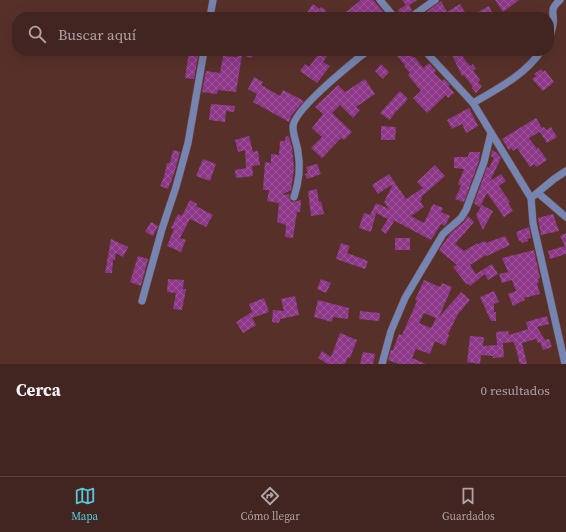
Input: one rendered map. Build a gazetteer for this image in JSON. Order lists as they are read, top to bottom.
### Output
{
  "page": {
    "search": "Buscar aquí",
    "heading": ["Cerca", "0 resultados"],
    "nav": ["Mapa", "Cómo llegar", "Guardados"]
  }
}
